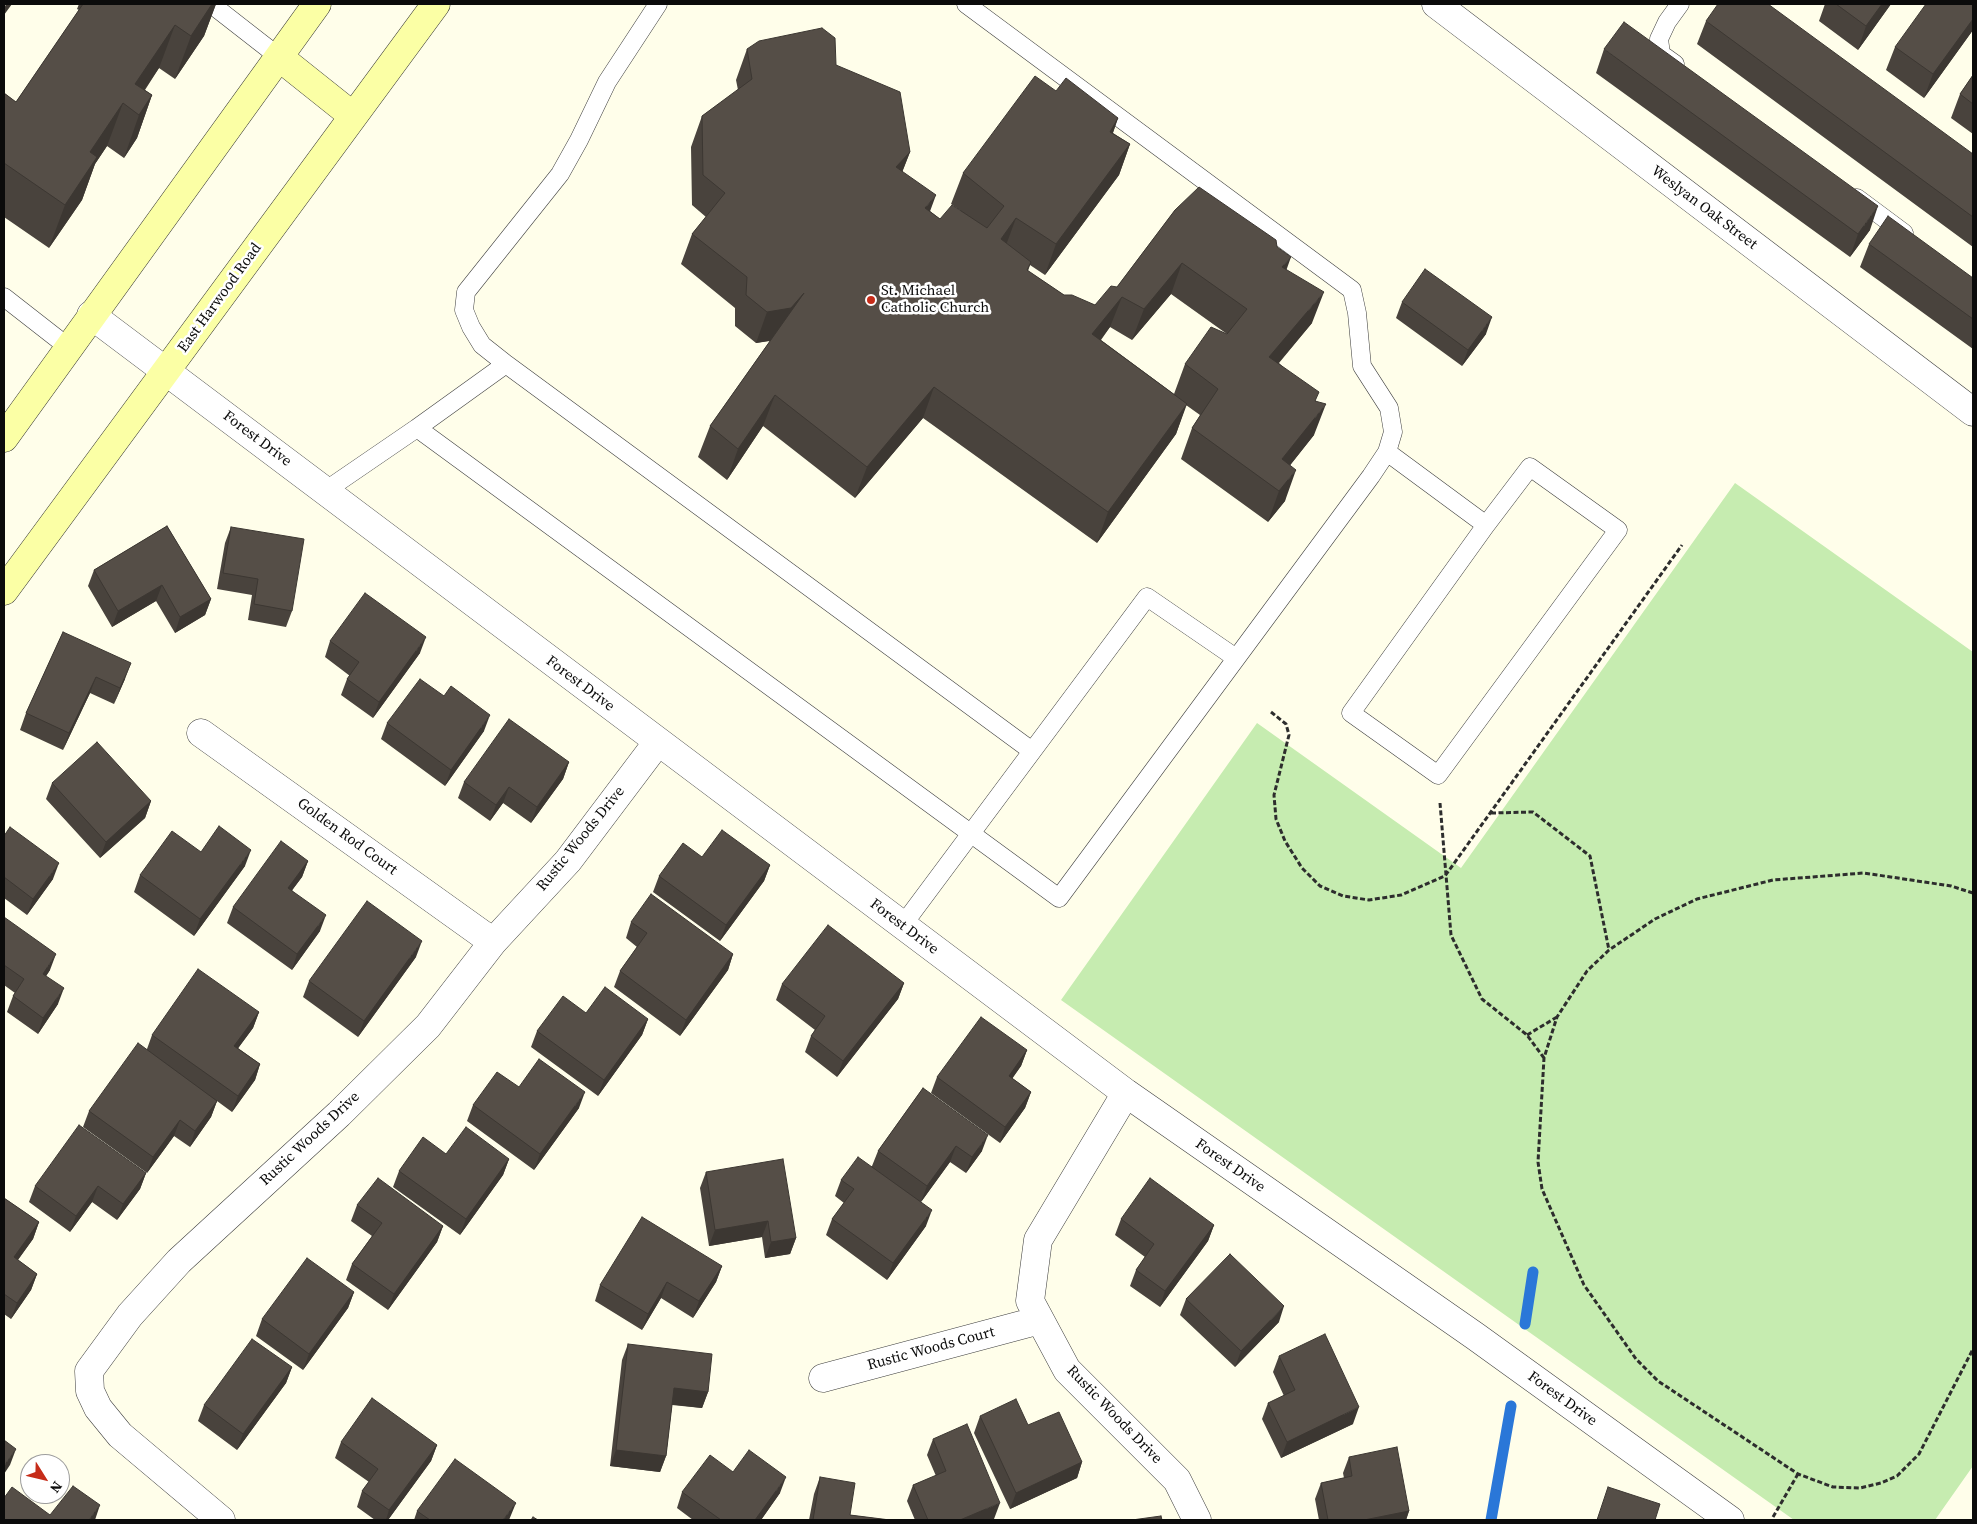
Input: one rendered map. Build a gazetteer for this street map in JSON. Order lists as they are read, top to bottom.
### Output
{
  "streets": {
    "main road": ["East Harwood Road"],
    "street": [
      "Weslyan Oak Street",
      "Forest Drive",
      "Golden Rod Court",
      "Rustic Woods Drive",
      "Rustic Woods Court"
    ]
  },
  "crossings": [
    ["East Harwood Road", "Forest Drive"],
    ["Forest Drive", "Rustic Woods Drive"],
    ["Golden Rod Court", "Rustic Woods Drive"],
    ["Rustic Woods Drive", "Rustic Woods Court"]
  ],
  "places": ["St. Michael Catholic Church"],
  "north": "bottom right"
}
